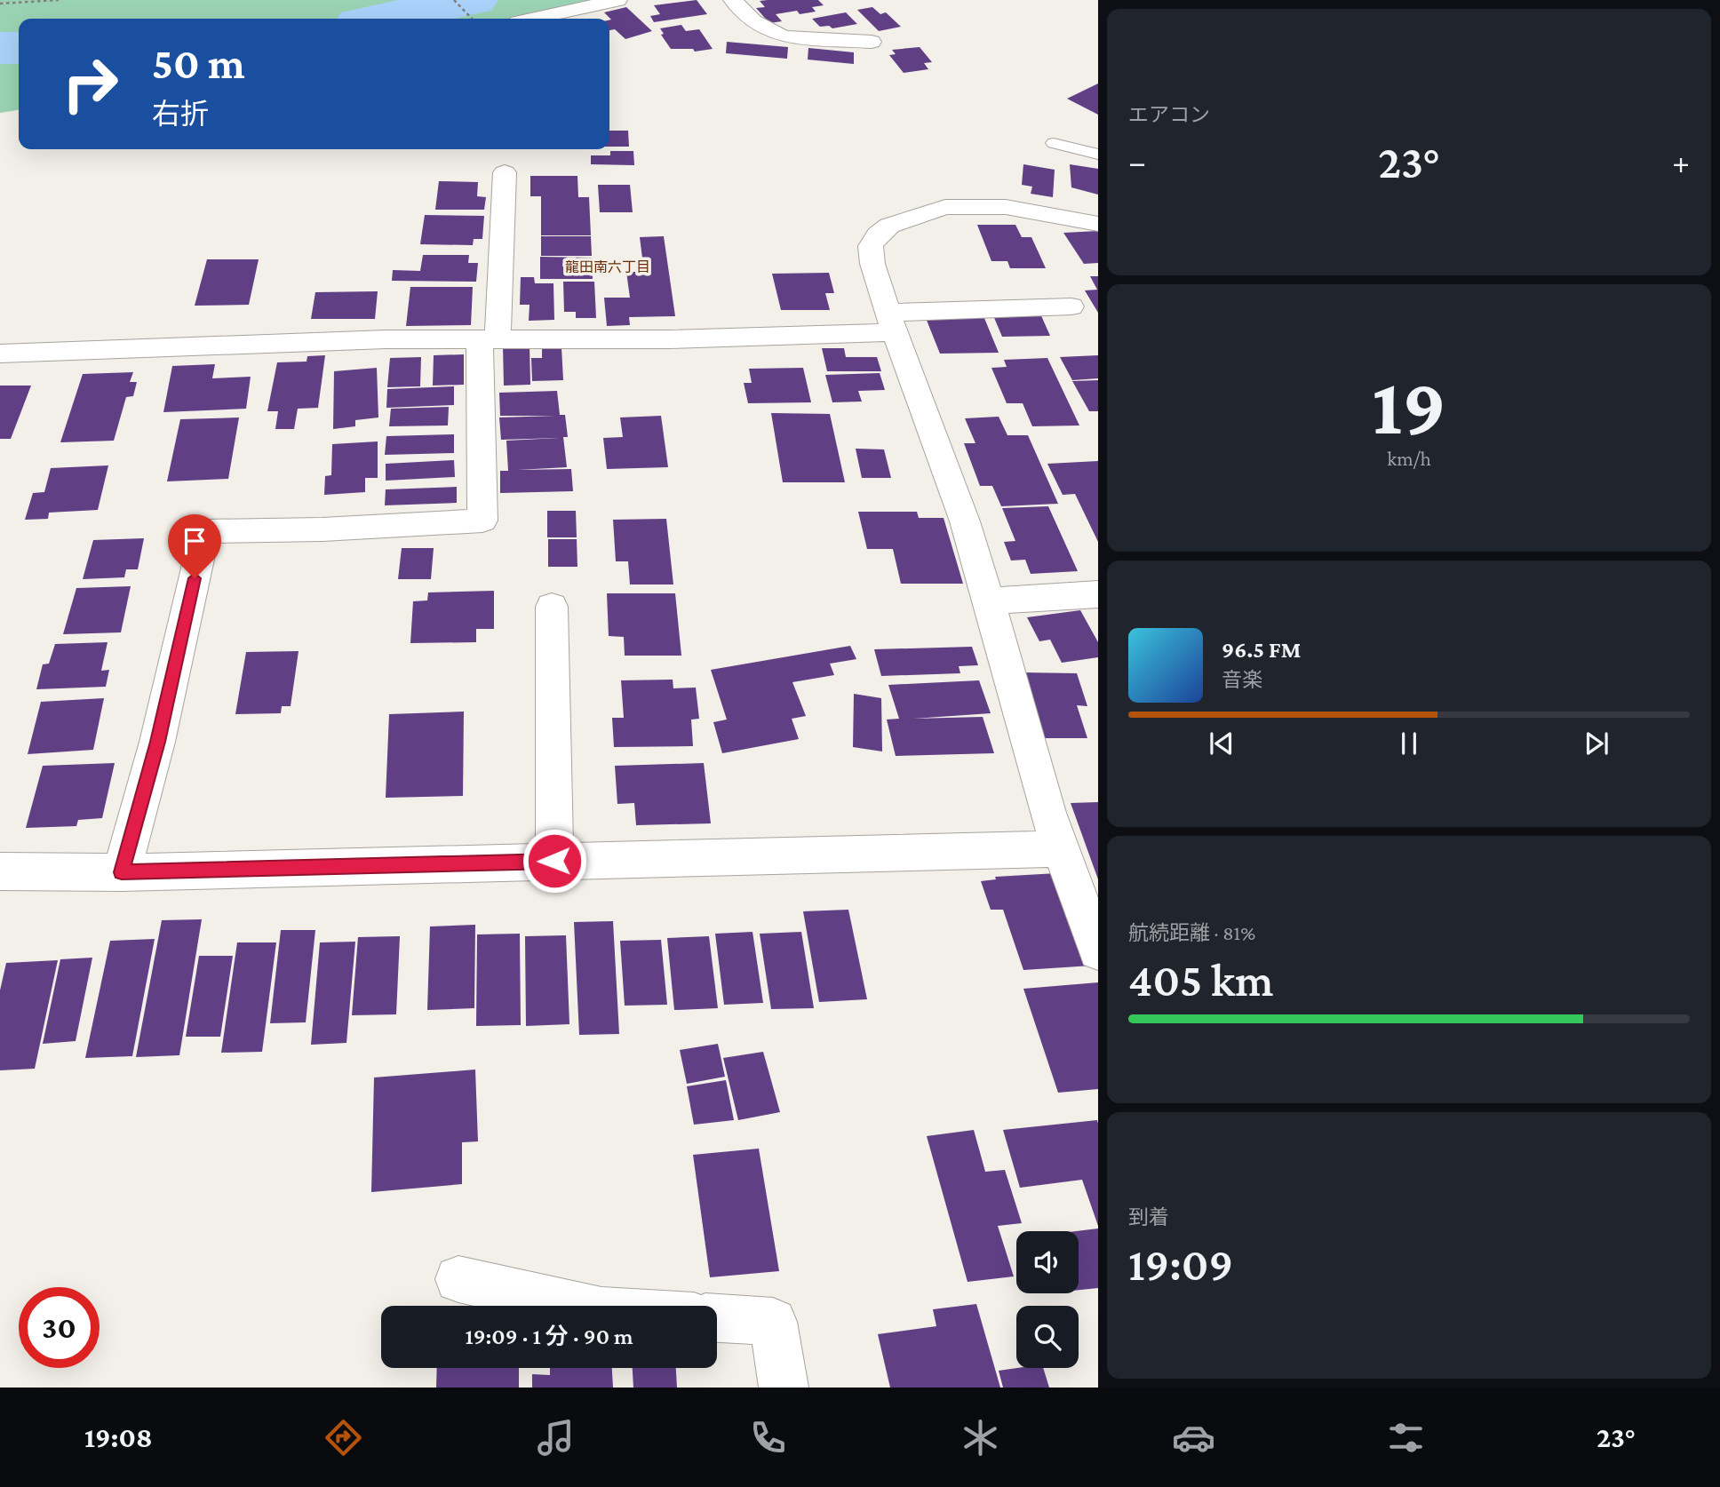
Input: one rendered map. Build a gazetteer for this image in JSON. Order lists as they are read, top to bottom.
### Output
{
  "districts": ["龍田南六丁目"],
  "page": {
    "tile": [
      "エアコン",
      ["19", "km/h"],
      ["航続距離 · 81%", "405 km"],
      ["到着", "19:09"]
    ],
    "turn": ["50 m", "右折"],
    "heat": ["−", "23°", "+"],
    "song": ["96.5 FM", "音楽"],
    "limit": "30",
    "trip": "19:09 · 1 分 · 90 m",
    "tabs": ["19:08", "23°"]
  }
}
